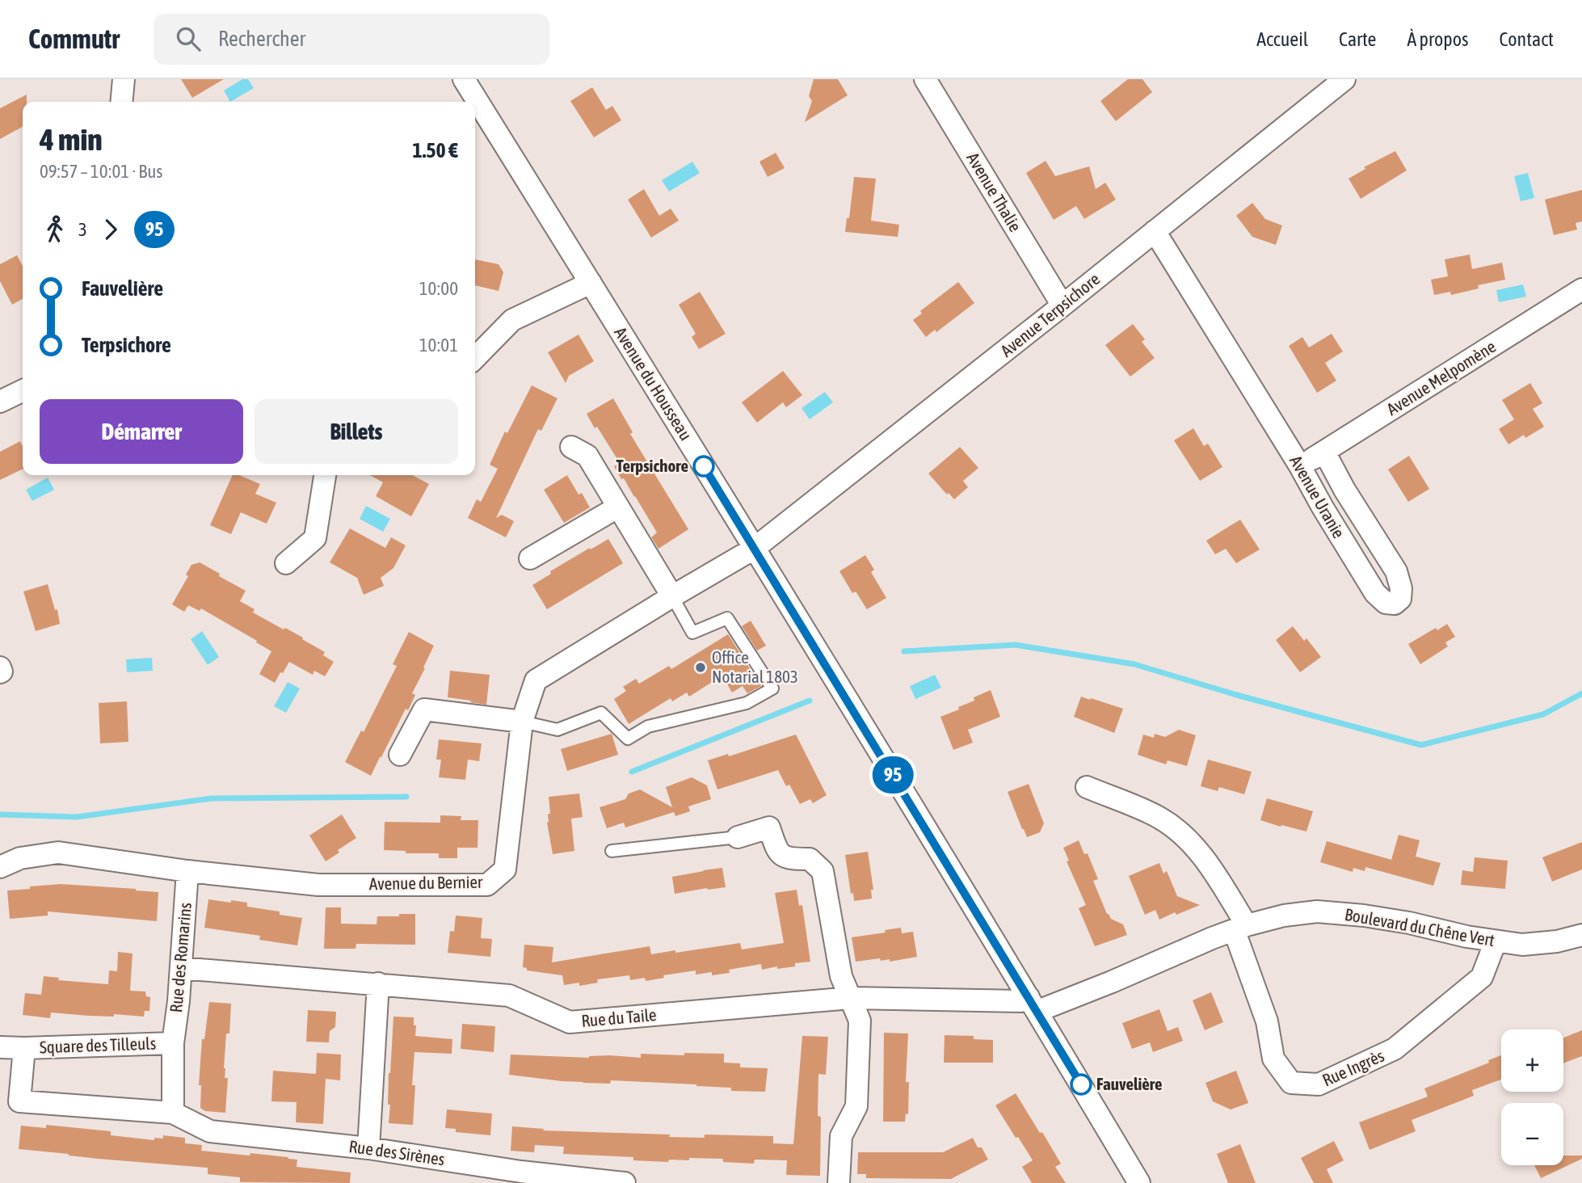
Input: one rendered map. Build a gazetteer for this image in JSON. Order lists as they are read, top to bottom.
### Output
{
  "streets": {
    "street": [
      "Avenue Thalie",
      "Avenue Terpsichore",
      "Avenue Melpomène",
      "Avenue du Housseau",
      "Avenue Uranie",
      "Avenue du Bernier",
      "Boulevard du Chêne Vert",
      "Rue des Romarins",
      "Rue du Taile",
      "Square des Tilleuls",
      "Rue Ingrès",
      "Rue des Sirènes"
    ]
  },
  "crossings": [
    ["Avenue Thalie", "Avenue Terpsichore"],
    ["Avenue Terpsichore", "Avenue du Housseau"],
    ["Avenue Terpsichore", "Avenue Uranie"],
    ["Avenue Terpsichore", "Avenue du Bernier"],
    ["Avenue Melpomène", "Avenue Uranie"],
    ["Avenue du Housseau", "Avenue du Bernier"],
    ["Avenue du Housseau", "Boulevard du Chêne Vert"],
    ["Avenue du Housseau", "Rue du Taile"],
    ["Avenue du Bernier", "Rue des Romarins"],
    ["Boulevard du Chêne Vert", "Rue du Taile"],
    ["Boulevard du Chêne Vert", "Rue Ingrès"],
    ["Rue des Romarins", "Rue du Taile"],
    ["Rue des Romarins", "Square des Tilleuls"],
    ["Square des Tilleuls", "Rue des Sirènes"]
  ],
  "places": ["Terpsichore", "Office Notarial 1803", "Fauvelière"],
  "lines": ["bus line 95"],
  "page": {
    "header": "Commutr",
    "search": "Rechercher",
    "nav": [
      "Accueil",
      "Carte",
      "À propos",
      "Contact"
    ],
    "on_map": "95",
    "heading": ["4 min", "09:57 – 10:01 · Bus", "1.50 €"],
    "legs": ["3", "95"],
    "list": [
      {
        "name": "Fauvelière",
        "value": "10:00"
      },
      {
        "name": "Terpsichore",
        "value": "10:01"
      }
    ],
    "buttons": ["Démarrer", "Billets"],
    "map_buttons": ["+", "−"]
  }
}
